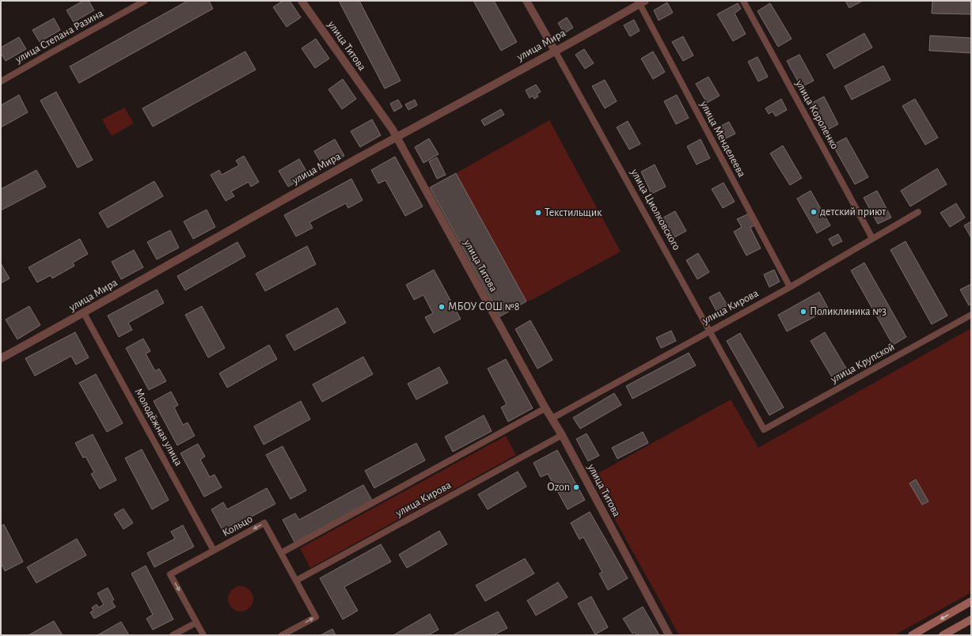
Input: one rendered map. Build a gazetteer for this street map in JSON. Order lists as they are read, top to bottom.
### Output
{
  "streets": {
    "street": [
      "улица Степана Разина",
      "улица Мира",
      "улица Титова",
      "улица Короленко",
      "улица Менделеева",
      "улица Циолковского",
      "улица Кирова",
      "улица Крупской",
      "Молодёжная улица",
      "Кольцо"
    ]
  },
  "crossings": [
    ["улица Мира", "улица Титова"],
    ["улица Мира", "улица Менделеева"],
    ["улица Мира", "улица Циолковского"],
    ["улица Мира", "Молодёжная улица"],
    ["улица Титова", "улица Кирова"],
    ["улица Короленко", "улица Кирова"],
    ["улица Менделеева", "улица Кирова"],
    ["улица Циолковского", "улица Кирова"],
    ["улица Циолковского", "улица Крупской"],
    ["улица Кирова", "Кольцо"],
    ["Молодёжная улица", "Кольцо"]
  ],
  "places": [
    "детский приют",
    "Текстильщик",
    "МБОУ СОШ №8",
    "Поликлиника №3",
    "Ozon"
  ]
}
